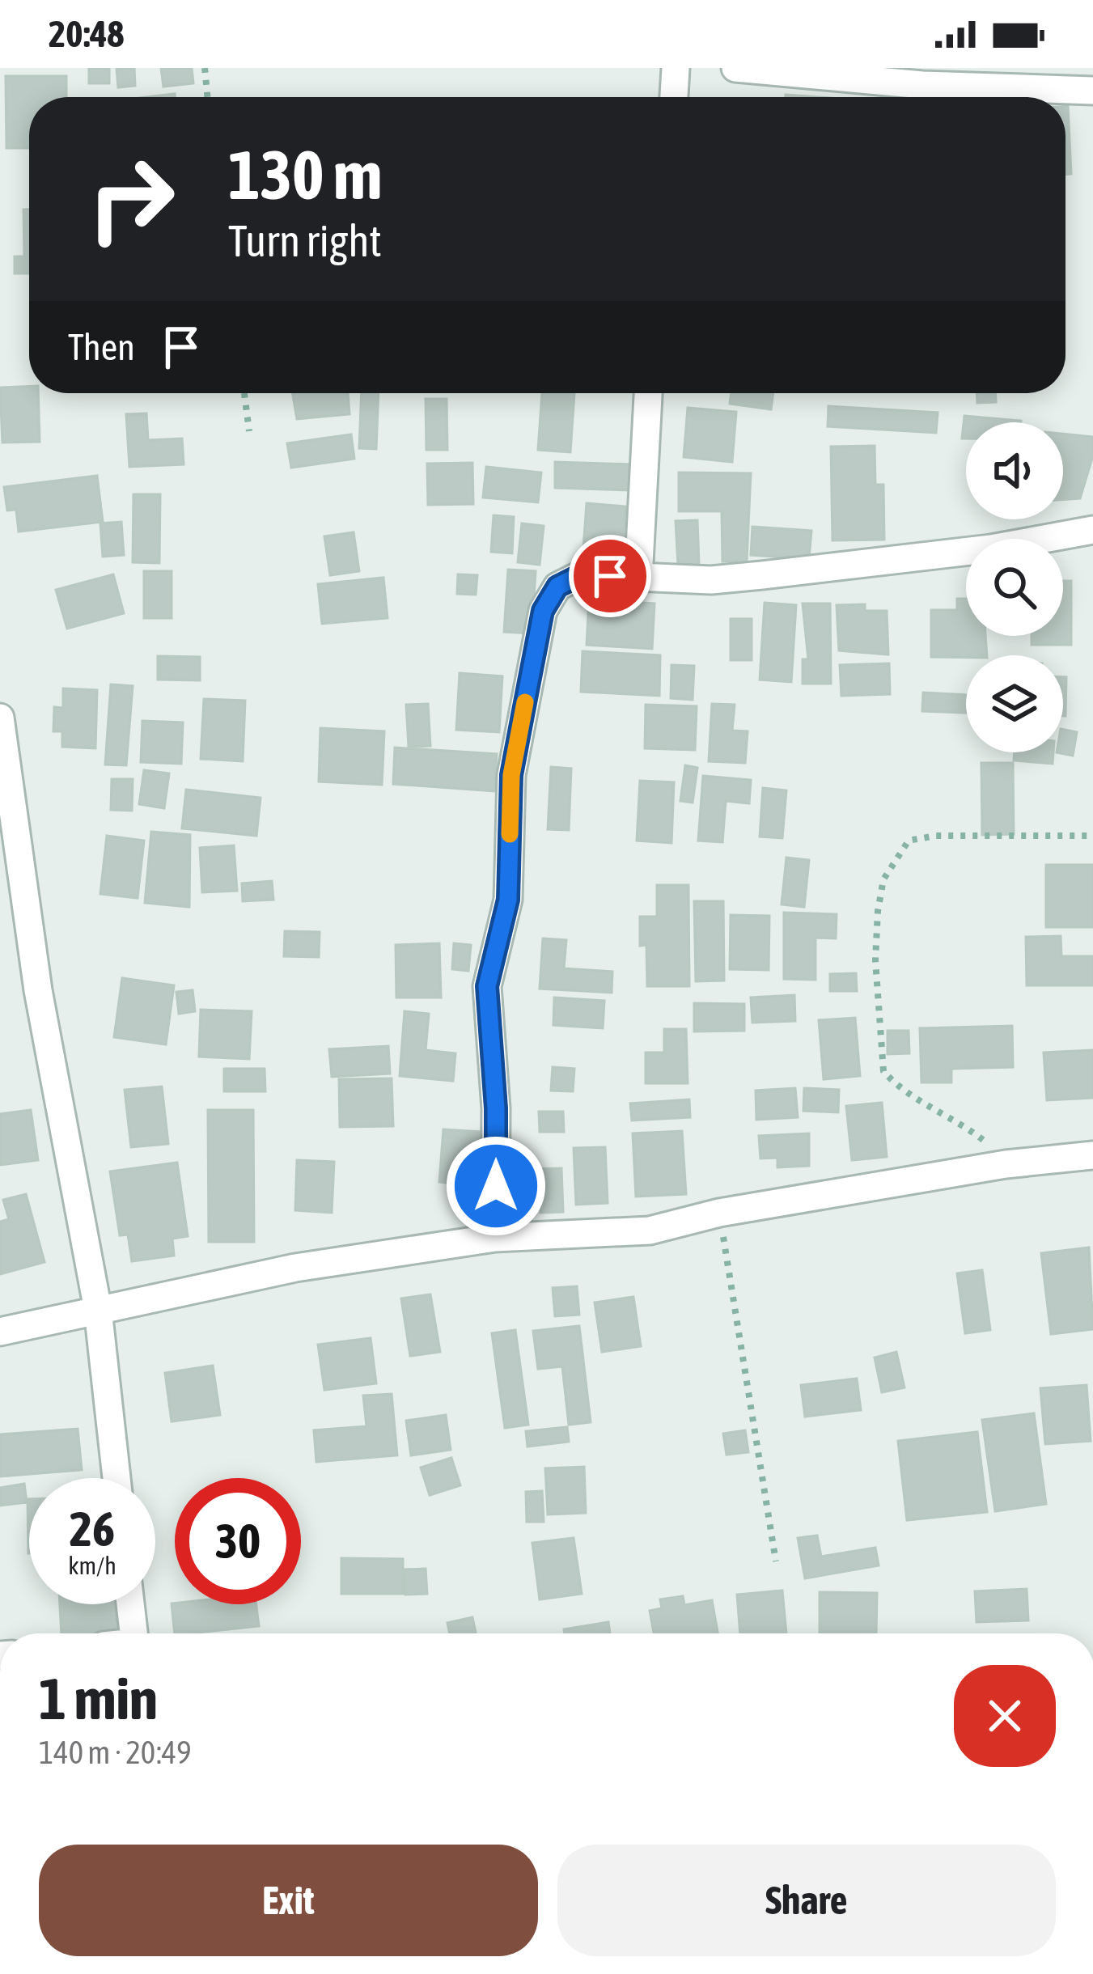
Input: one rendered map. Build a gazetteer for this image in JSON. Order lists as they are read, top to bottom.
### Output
{
  "page": {
    "status": "20:48",
    "turn": ["130 m", "Turn right"],
    "then": "Then",
    "speed": "26 km/h",
    "limit": "30",
    "heading": ["1 min", "140 m · 20:49"],
    "buttons": ["Exit", "Share"]
  }
}
